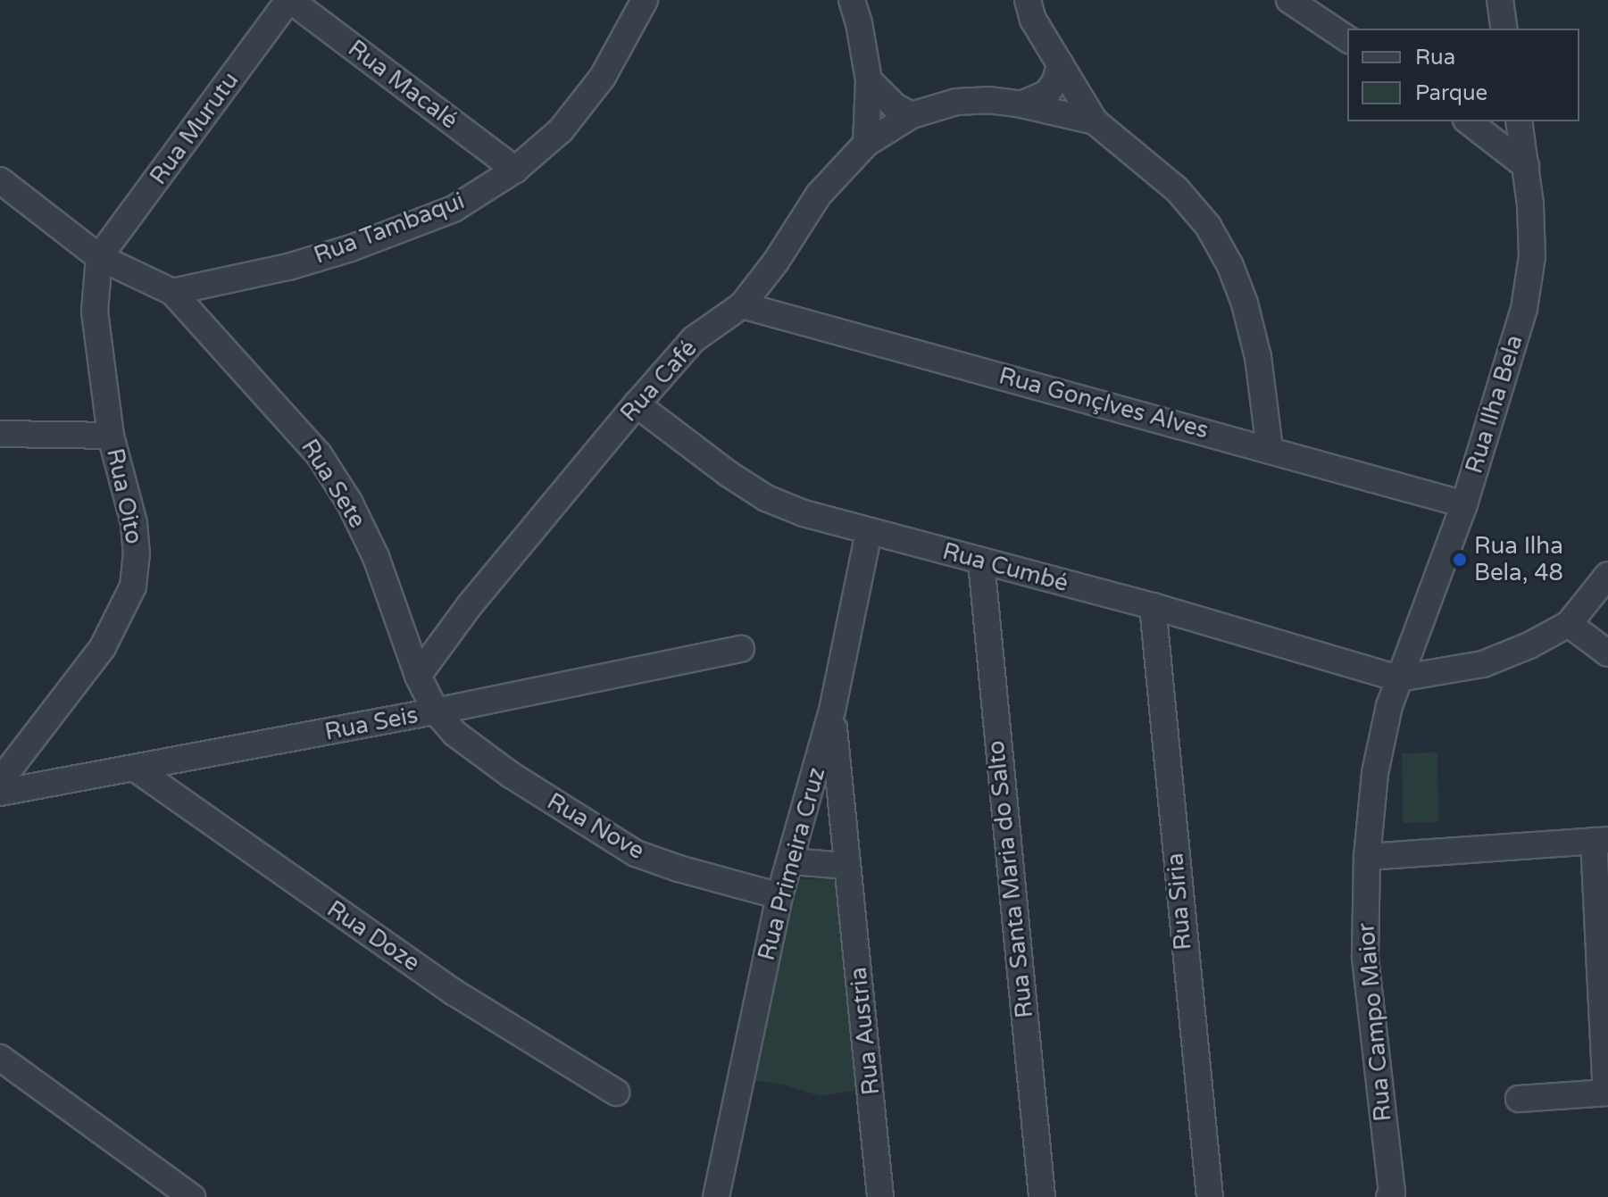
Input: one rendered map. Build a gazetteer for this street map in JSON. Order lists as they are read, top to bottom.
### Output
{
  "streets": {
    "street": [
      "Rua Macalé",
      "Rua Murutu",
      "Rua Tambaqui",
      "Rua Café",
      "Rua Gonçlves Alves",
      "Rua Ilha Bela",
      "Rua Sete",
      "Rua Oito",
      "Rua Cumbé",
      "Rua Seis",
      "Rua Nove",
      "Rua Primeira Cruz",
      "Rua Santa Maria do Salto",
      "Rua Siria",
      "Rua Doze",
      "Rua Campo Maior",
      "Rua Austria"
    ]
  },
  "crossings": [
    ["Rua Macalé", "Rua Murutu"],
    ["Rua Macalé", "Rua Tambaqui"],
    ["Rua Murutu", "Rua Oito"],
    ["Rua Tambaqui", "Rua Sete"],
    ["Rua Café", "Rua Gonçlves Alves"],
    ["Rua Café", "Rua Sete"],
    ["Rua Café", "Rua Cumbé"],
    ["Rua Gonçlves Alves", "Rua Ilha Bela"],
    ["Rua Ilha Bela", "Rua Cumbé"],
    ["Rua Ilha Bela", "Rua Campo Maior"],
    ["Rua Sete", "Rua Seis"],
    ["Rua Sete", "Rua Nove"],
    ["Rua Cumbé", "Rua Primeira Cruz"],
    ["Rua Cumbé", "Rua Santa Maria do Salto"],
    ["Rua Cumbé", "Rua Siria"],
    ["Rua Cumbé", "Rua Campo Maior"],
    ["Rua Seis", "Rua Nove"],
    ["Rua Seis", "Rua Doze"],
    ["Rua Nove", "Rua Primeira Cruz"],
    ["Rua Primeira Cruz", "Rua Austria"]
  ],
  "places": ["Rua Ilha Bela, 48"],
  "legend": ["Rua", "Parque"]
}
